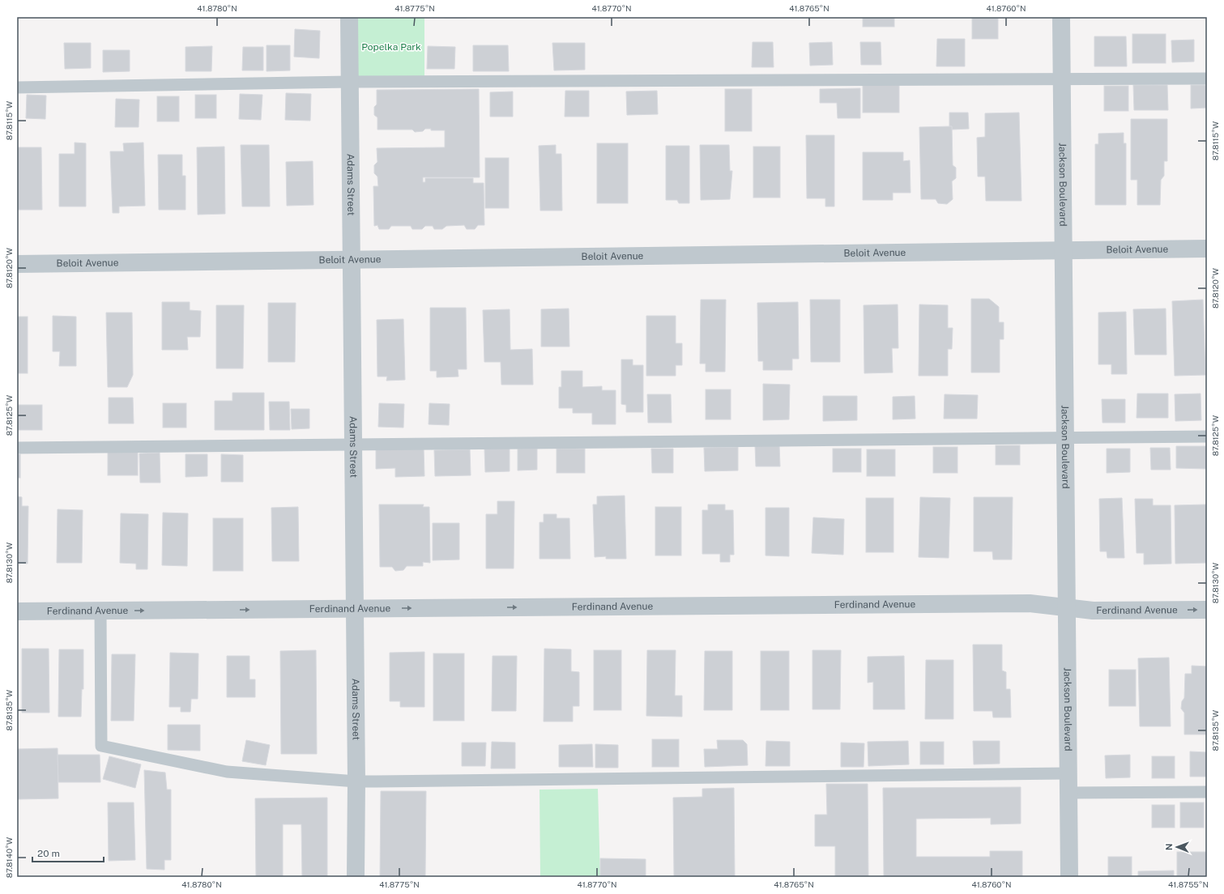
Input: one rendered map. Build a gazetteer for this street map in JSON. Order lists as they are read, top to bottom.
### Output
{
  "streets": {
    "street": [
      "Adams Street",
      "Jackson Boulevard",
      "Beloit Avenue",
      "Ferdinand Avenue"
    ]
  },
  "crossings": [
    ["Adams Street", "Beloit Avenue"],
    ["Adams Street", "Ferdinand Avenue"],
    ["Jackson Boulevard", "Beloit Avenue"],
    ["Jackson Boulevard", "Ferdinand Avenue"]
  ],
  "one_way": ["Ferdinand Avenue"],
  "parks": ["Popelka Park"],
  "scale_bar": "20 m",
  "north": "left",
  "coordinates": [
    "41.8780°N",
    "41.8775°N",
    "41.8770°N",
    "41.8765°N",
    "41.8760°N",
    "87.8115°W",
    "87.8120°W",
    "87.8125°W",
    "87.8130°W",
    "87.8135°W",
    "87.8140°W",
    "41.8755°N"
  ]
}
